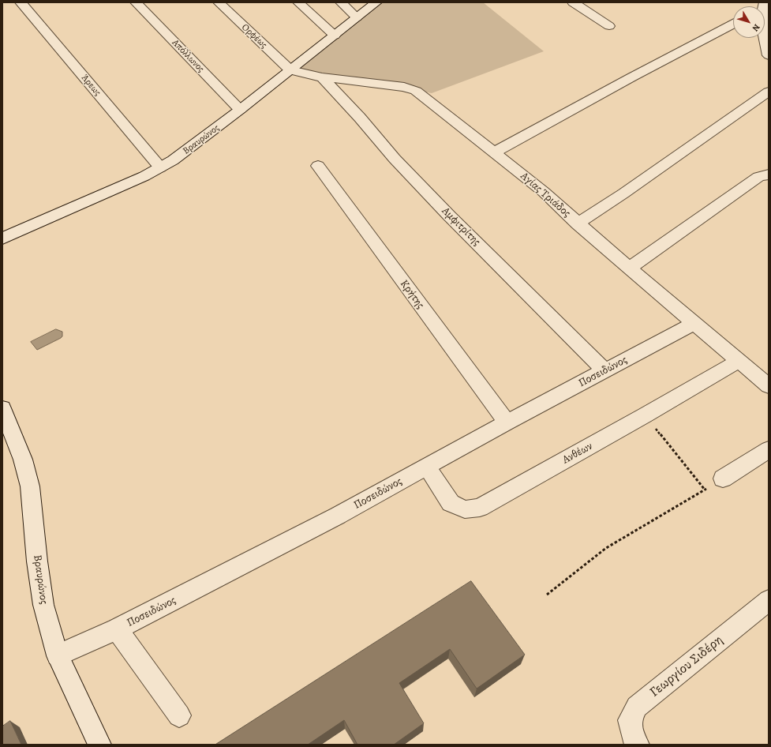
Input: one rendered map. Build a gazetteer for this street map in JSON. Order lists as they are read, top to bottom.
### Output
{
  "streets": {
    "street": [
      "Ορφέως",
      "Απόλλωνος",
      "Άρεως",
      "Βραυρώνος",
      "Αγίας Τριάδος",
      "Αμφιτρίτης",
      "Κρήτης",
      "Ποσειδώνος",
      "Ανθέων",
      "Γεωργίου Σιδέρη"
    ]
  },
  "crossings": [
    ["Ορφέως", "Βραυρώνος"],
    ["Ορφέως", "Αγίας Τριάδος"],
    ["Απόλλωνος", "Βραυρώνος"],
    ["Άρεως", "Βραυρώνος"],
    ["Βραυρώνος", "Αγίας Τριάδος"],
    ["Βραυρώνος", "Ποσειδώνος"],
    ["Αγίας Τριάδος", "Αμφιτρίτης"],
    ["Αγίας Τριάδος", "Ποσειδώνος"],
    ["Αγίας Τριάδος", "Ανθέων"],
    ["Αμφιτρίτης", "Ποσειδώνος"],
    ["Κρήτης", "Ποσειδώνος"],
    ["Ποσειδώνος", "Ανθέων"]
  ],
  "north": "bottom right"
}
